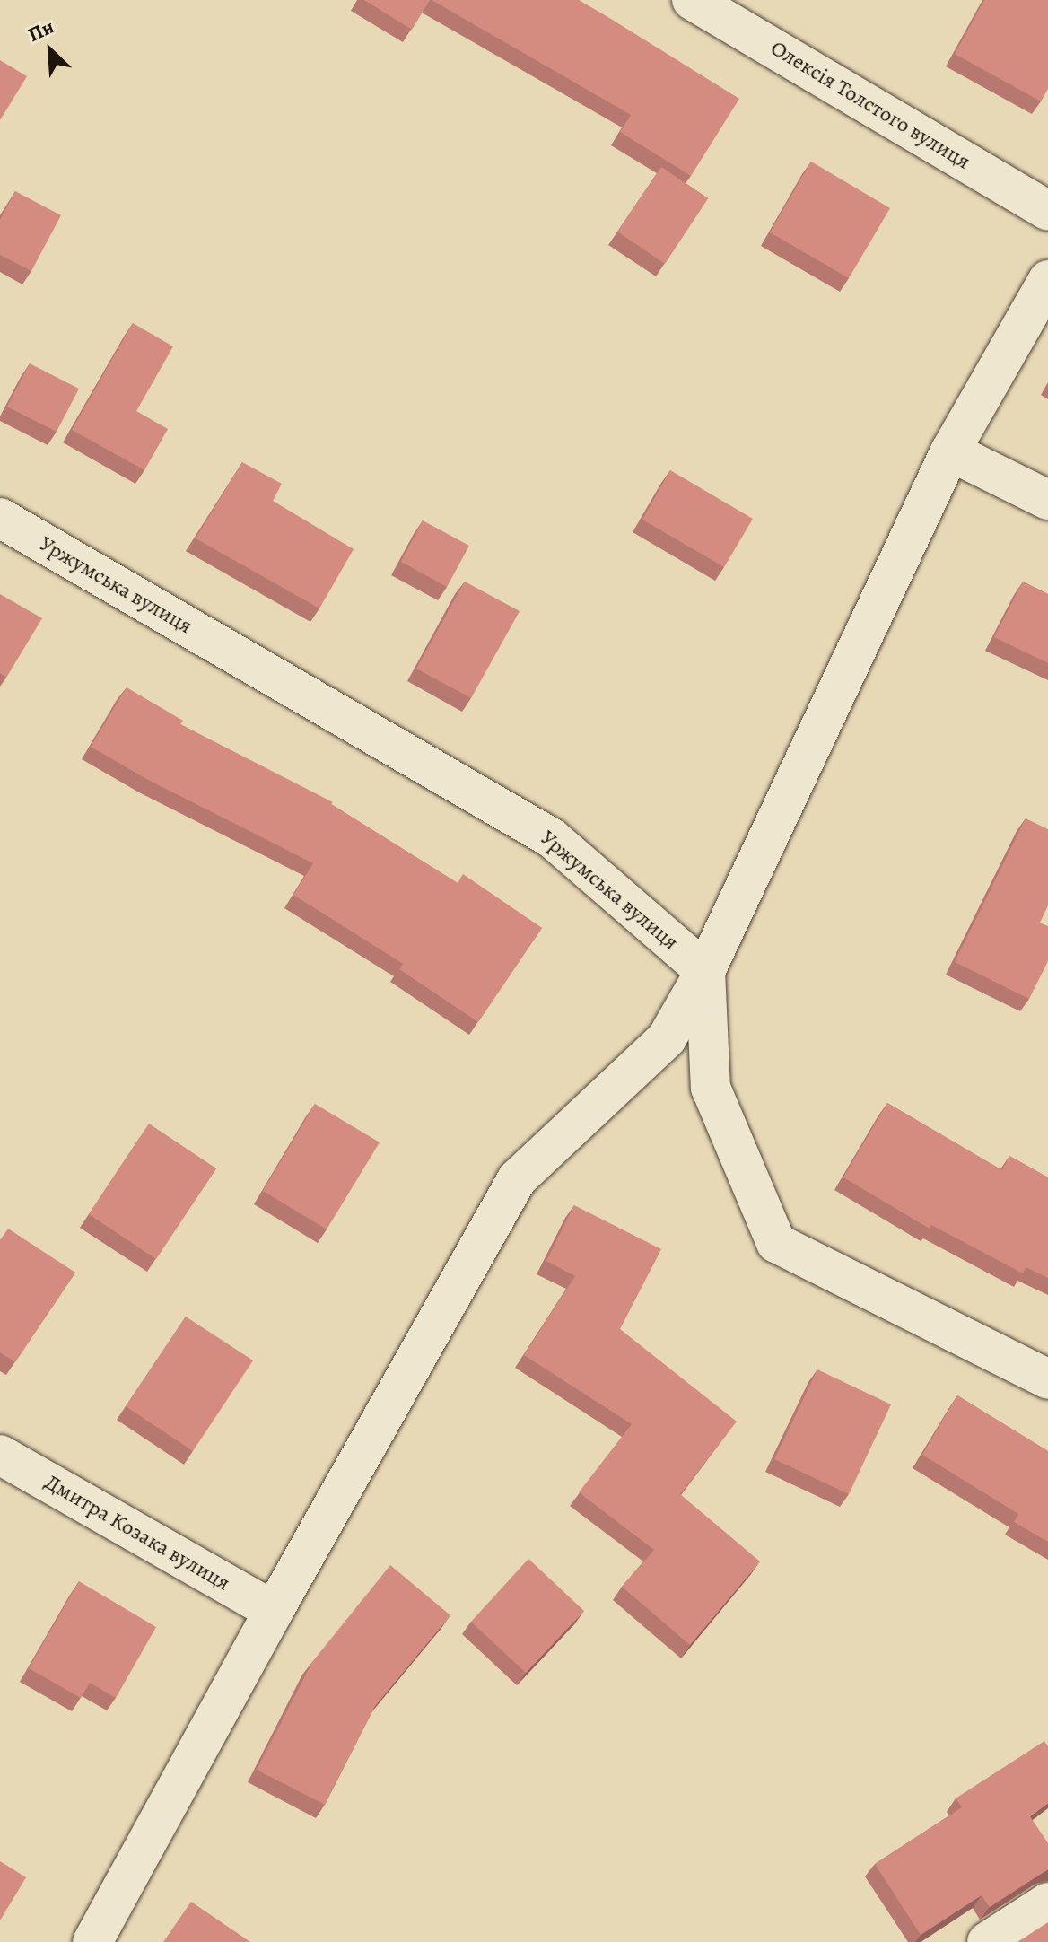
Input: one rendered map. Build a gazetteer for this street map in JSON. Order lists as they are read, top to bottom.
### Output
{
  "streets": {
    "street": ["Олексія Толстого вулиця", "Уржумська вулиця", "Дмитра Козака вулиця"]
  },
  "north": "top left"
}
